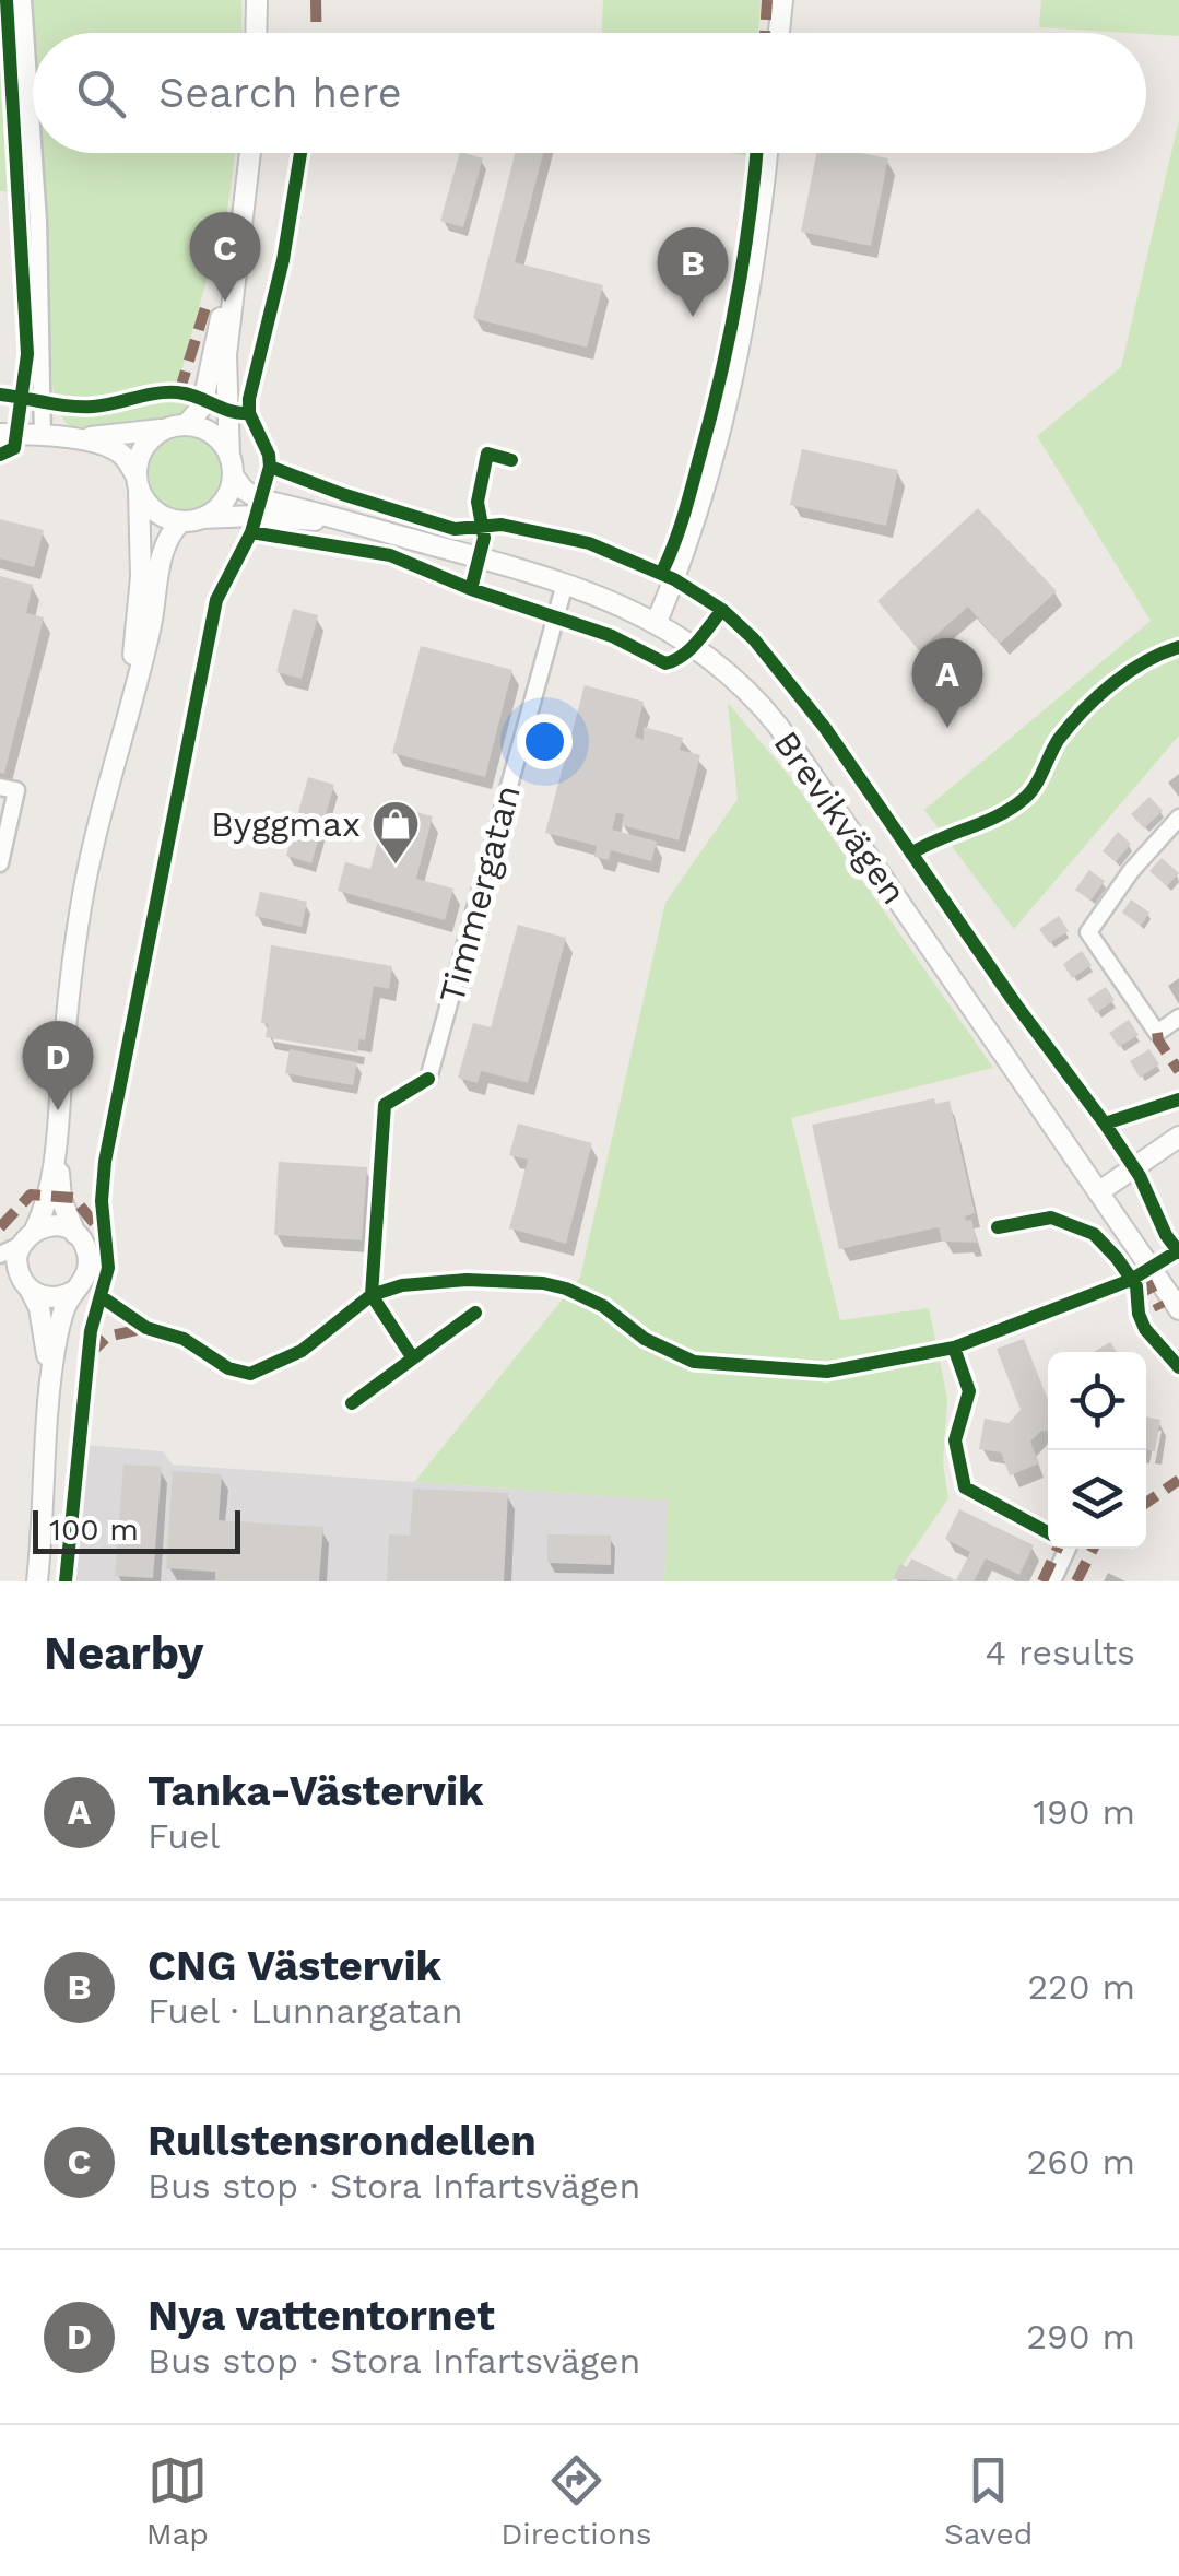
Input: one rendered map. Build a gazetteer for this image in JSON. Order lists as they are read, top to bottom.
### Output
{
  "streets": {
    "main road": ["Brevikvägen"],
    "street": ["Timmergatan"]
  },
  "crossings": [
    ["Brevikvägen", "Timmergatan"]
  ],
  "places": {
    "shop": ["Byggmax"]
  },
  "scale_bar": "100 m",
  "page": {
    "search": "Search here",
    "pins": [
      "C",
      "B",
      "A",
      "D"
    ],
    "scale": "100 m",
    "heading": ["Nearby", "4 results"],
    "list": [
      {
        "mark": "A",
        "name": "Tanka-Västervik",
        "note": "Fuel",
        "value": "190 m"
      },
      {
        "mark": "B",
        "name": "CNG Västervik",
        "note": "Fuel · Lunnargatan",
        "value": "220 m"
      },
      {
        "mark": "C",
        "name": "Rullstensrondellen",
        "note": "Bus stop · Stora Infartsvägen",
        "value": "260 m"
      },
      {
        "mark": "D",
        "name": "Nya vattentornet",
        "note": "Bus stop · Stora Infartsvägen",
        "value": "290 m"
      }
    ],
    "nav": ["Map", "Directions", "Saved"]
  }
}
